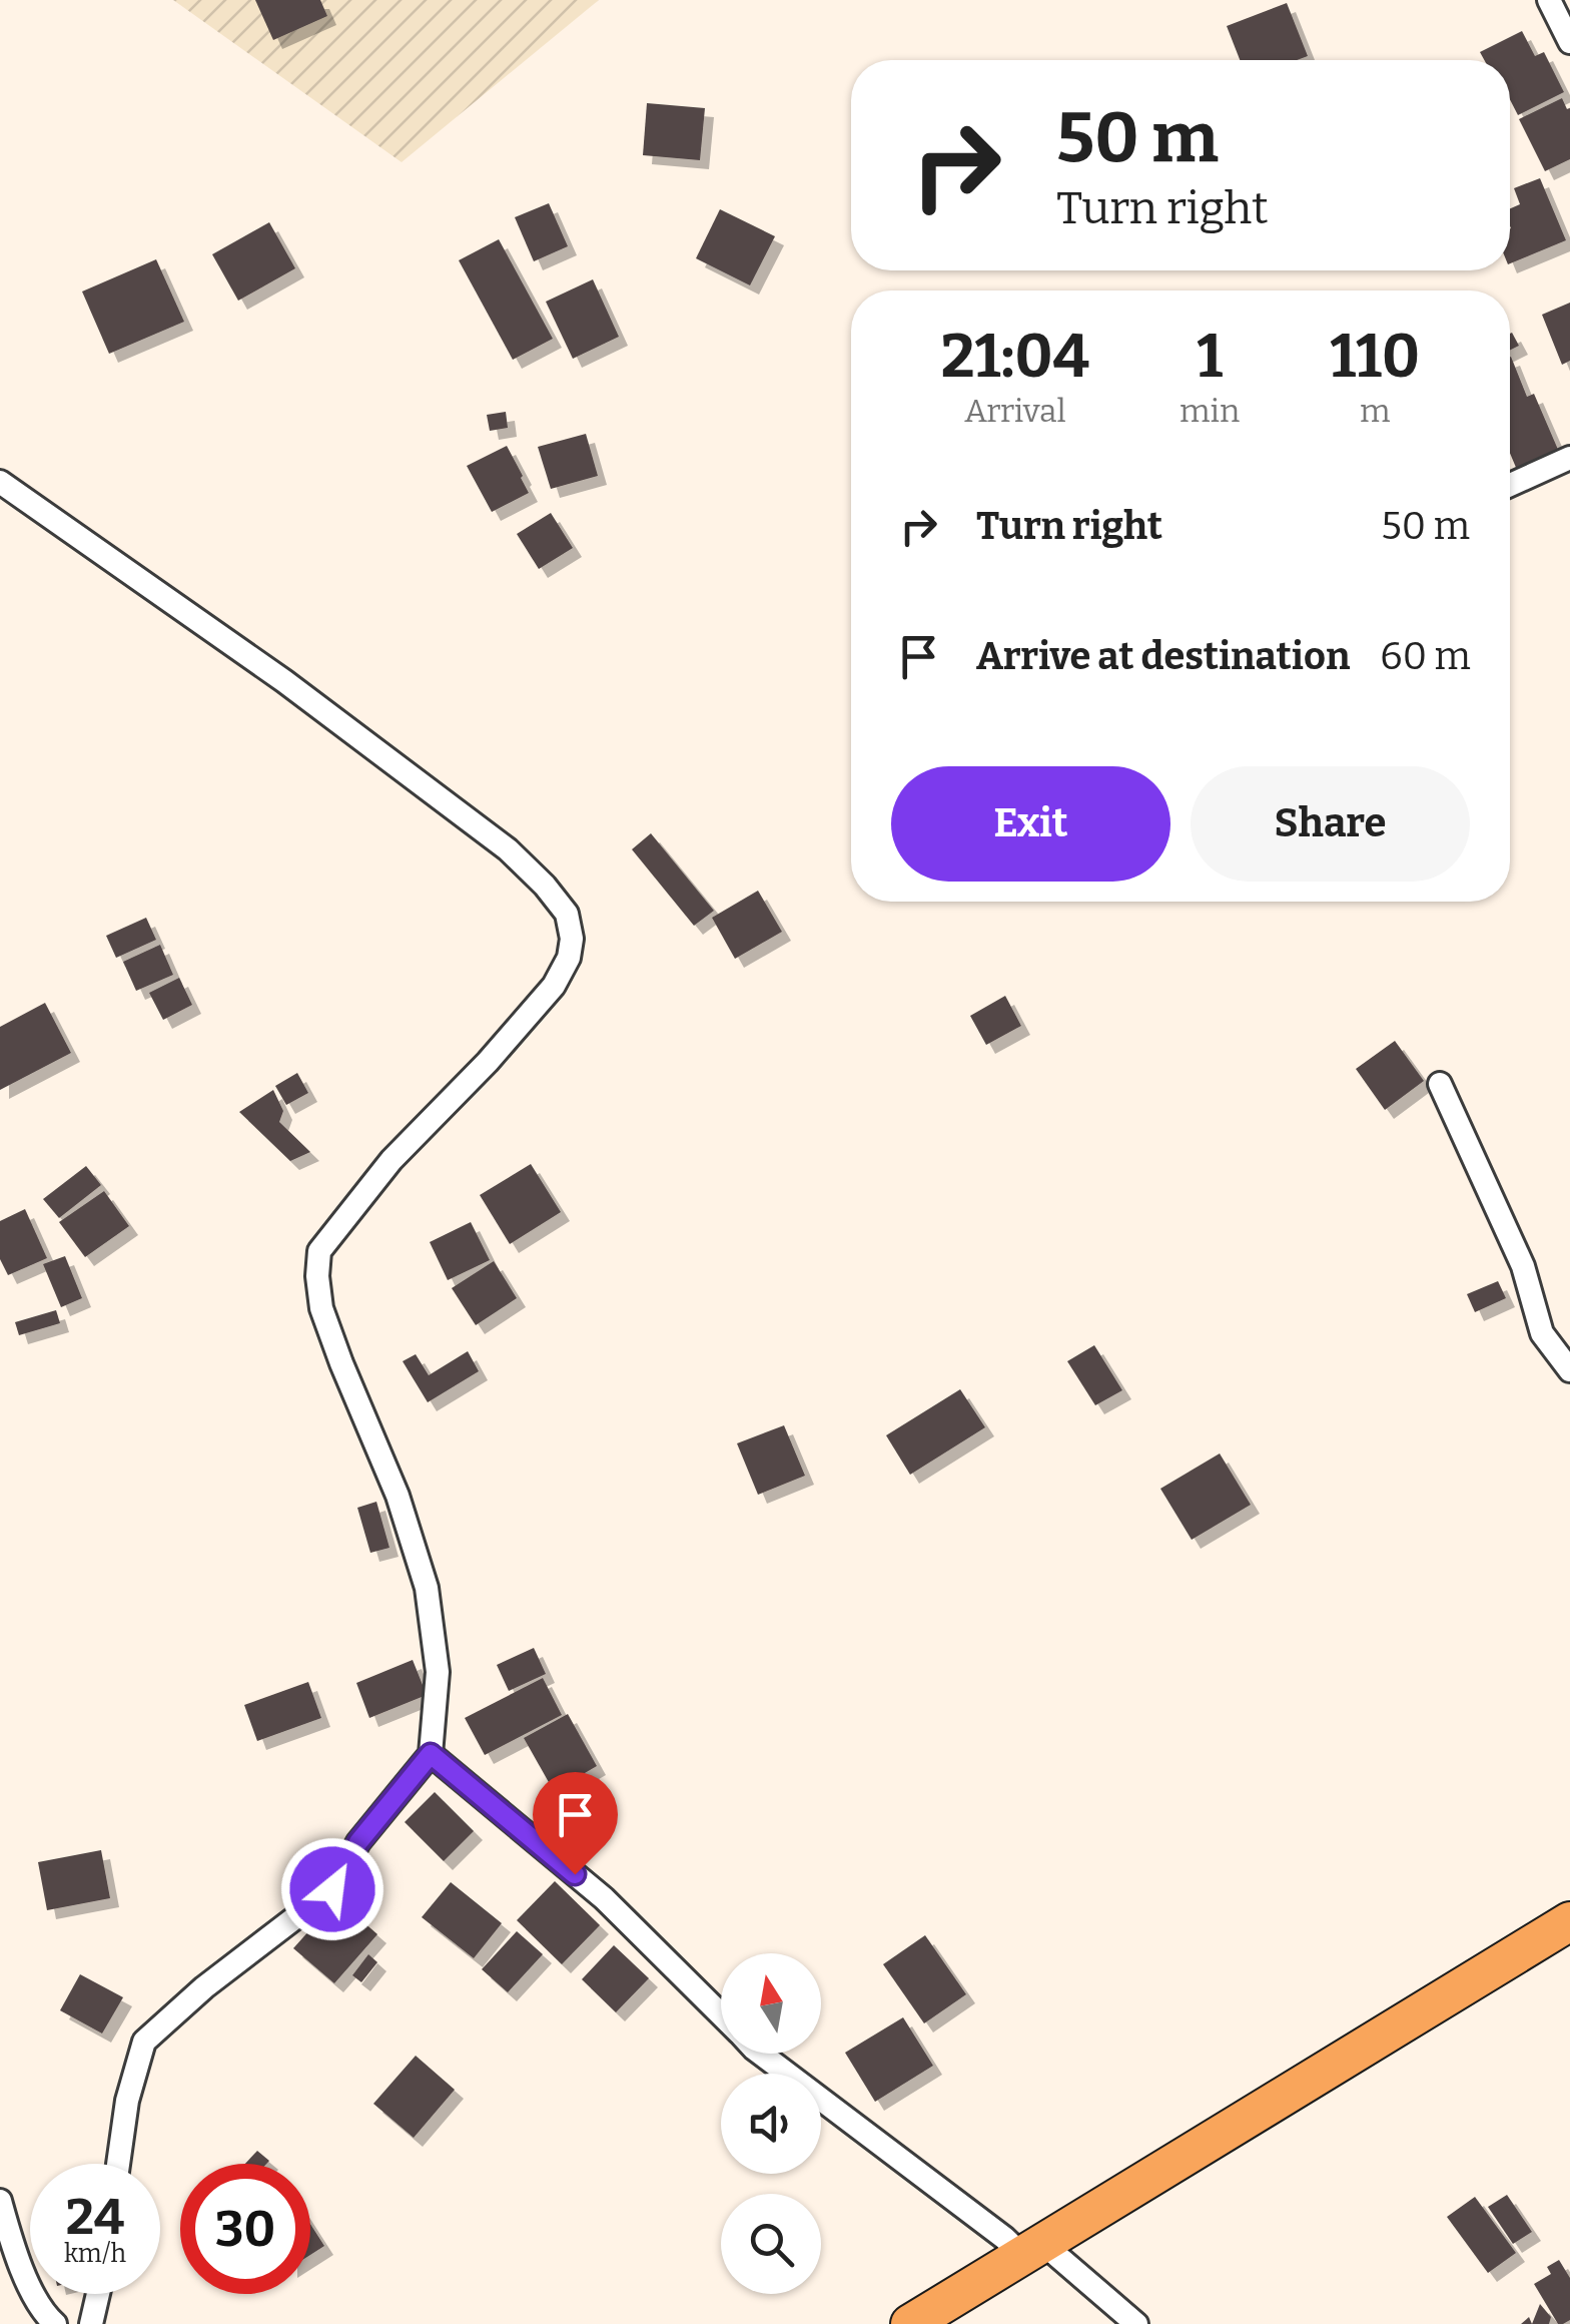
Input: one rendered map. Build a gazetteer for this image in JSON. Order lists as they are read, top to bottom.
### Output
{
  "north": "top",
  "page": {
    "turn": ["50 m", "Turn right"],
    "eta": [
      "21:04",
      "Arrival",
      "1",
      "min",
      "110",
      "m"
    ],
    "list": [
      {
        "name": "Turn right",
        "value": "50 m"
      },
      {
        "name": "Arrive at destination",
        "value": "60 m"
      }
    ],
    "buttons": ["Exit", "Share"],
    "speed": "24 km/h",
    "limit": "30"
  }
}
